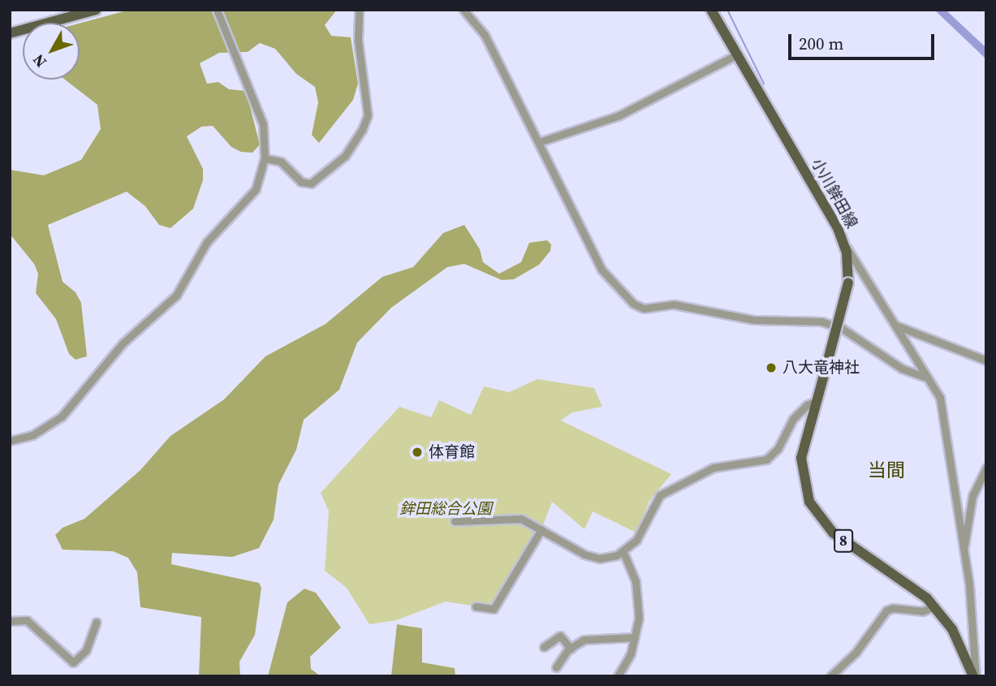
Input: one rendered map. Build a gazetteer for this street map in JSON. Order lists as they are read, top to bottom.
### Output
{
  "streets": {
    "main road": ["小川鉾田線", "8"]
  },
  "districts": ["当間"],
  "parks": ["鉾田総合公園"],
  "places": ["八大竜神社", "体育館"],
  "scale_bar": "200 m",
  "north": "bottom left"
}
